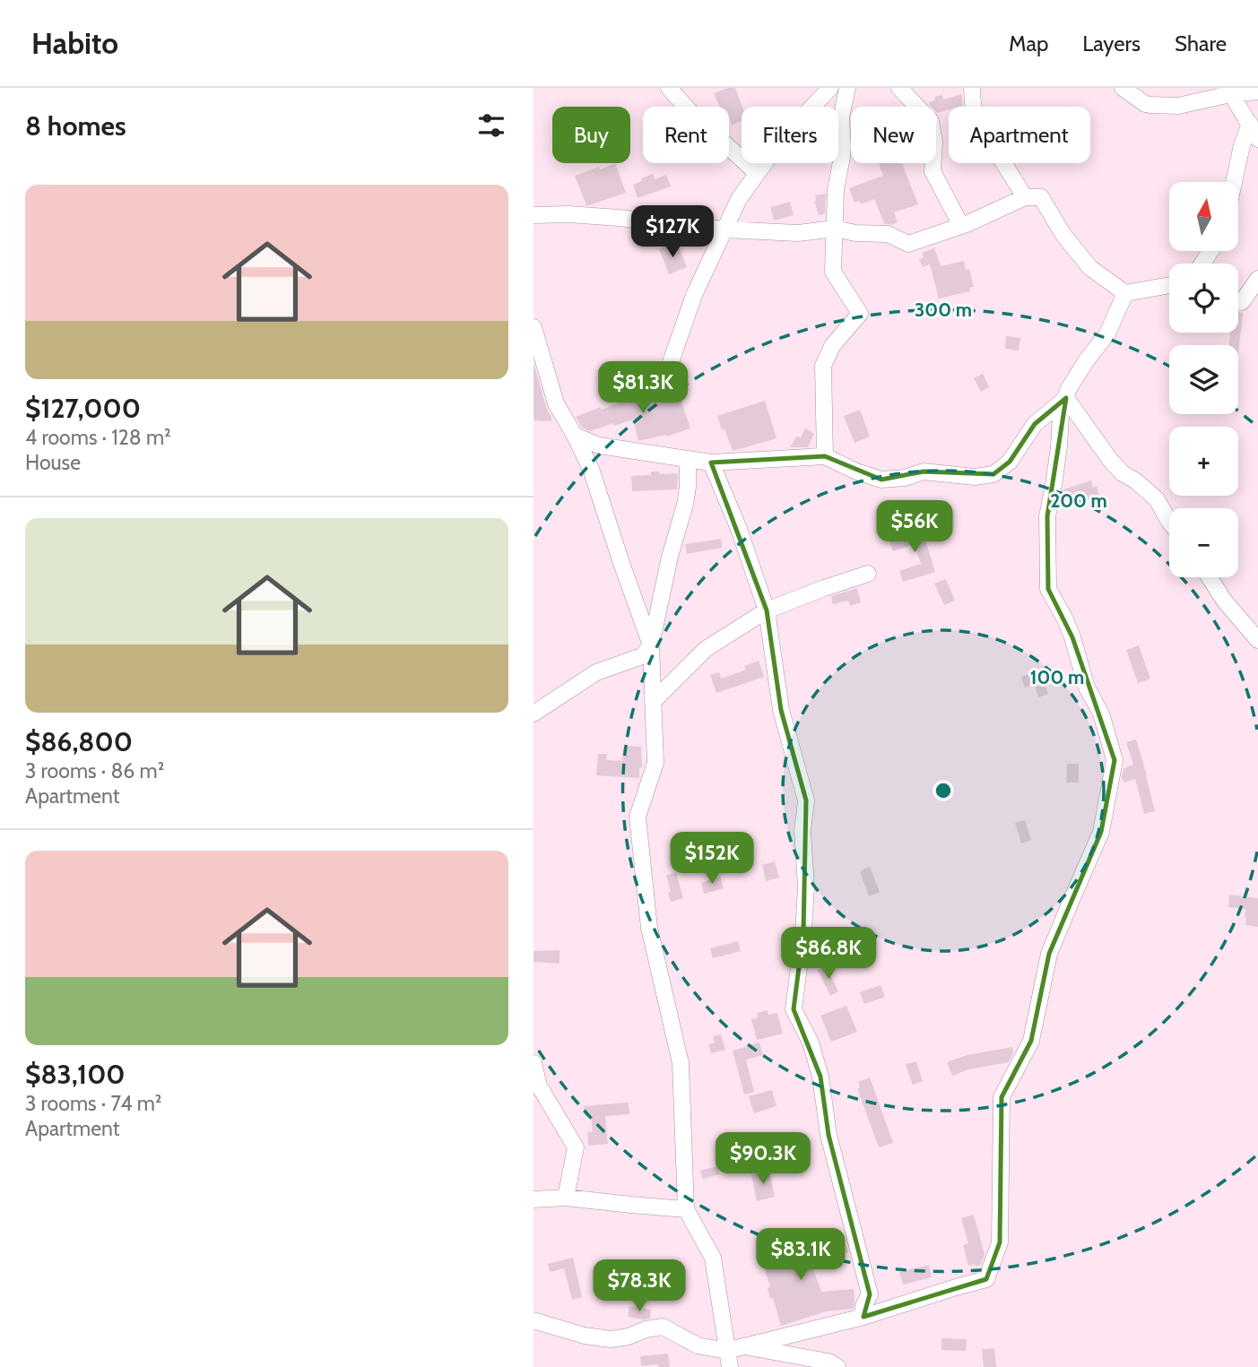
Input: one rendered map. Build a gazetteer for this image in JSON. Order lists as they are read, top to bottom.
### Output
{
  "north": "top",
  "page": {
    "header": "Habito",
    "nav": ["Map", "Layers", "Share"],
    "heading": "8 homes",
    "chip": [
      "Buy",
      "Rent",
      "Filters",
      "New",
      "Apartment"
    ],
    "list": [
      {
        "name": "$127,000",
        "note": "4 rooms · 128 m² · House"
      },
      {
        "name": "$86,800",
        "note": "3 rooms · 86 m² · Apartment"
      },
      {
        "name": "$83,100",
        "note": "3 rooms · 74 m² · Apartment"
      }
    ],
    "map_buttons": ["+", "−"],
    "price": [
      "$127K",
      "$81.3K",
      "$56K",
      "$152K",
      "$86.8K",
      "$90.3K",
      "$83.1K",
      "$78.3K"
    ]
  },
  "rings": ["300 m", "200 m", "100 m"]
}
